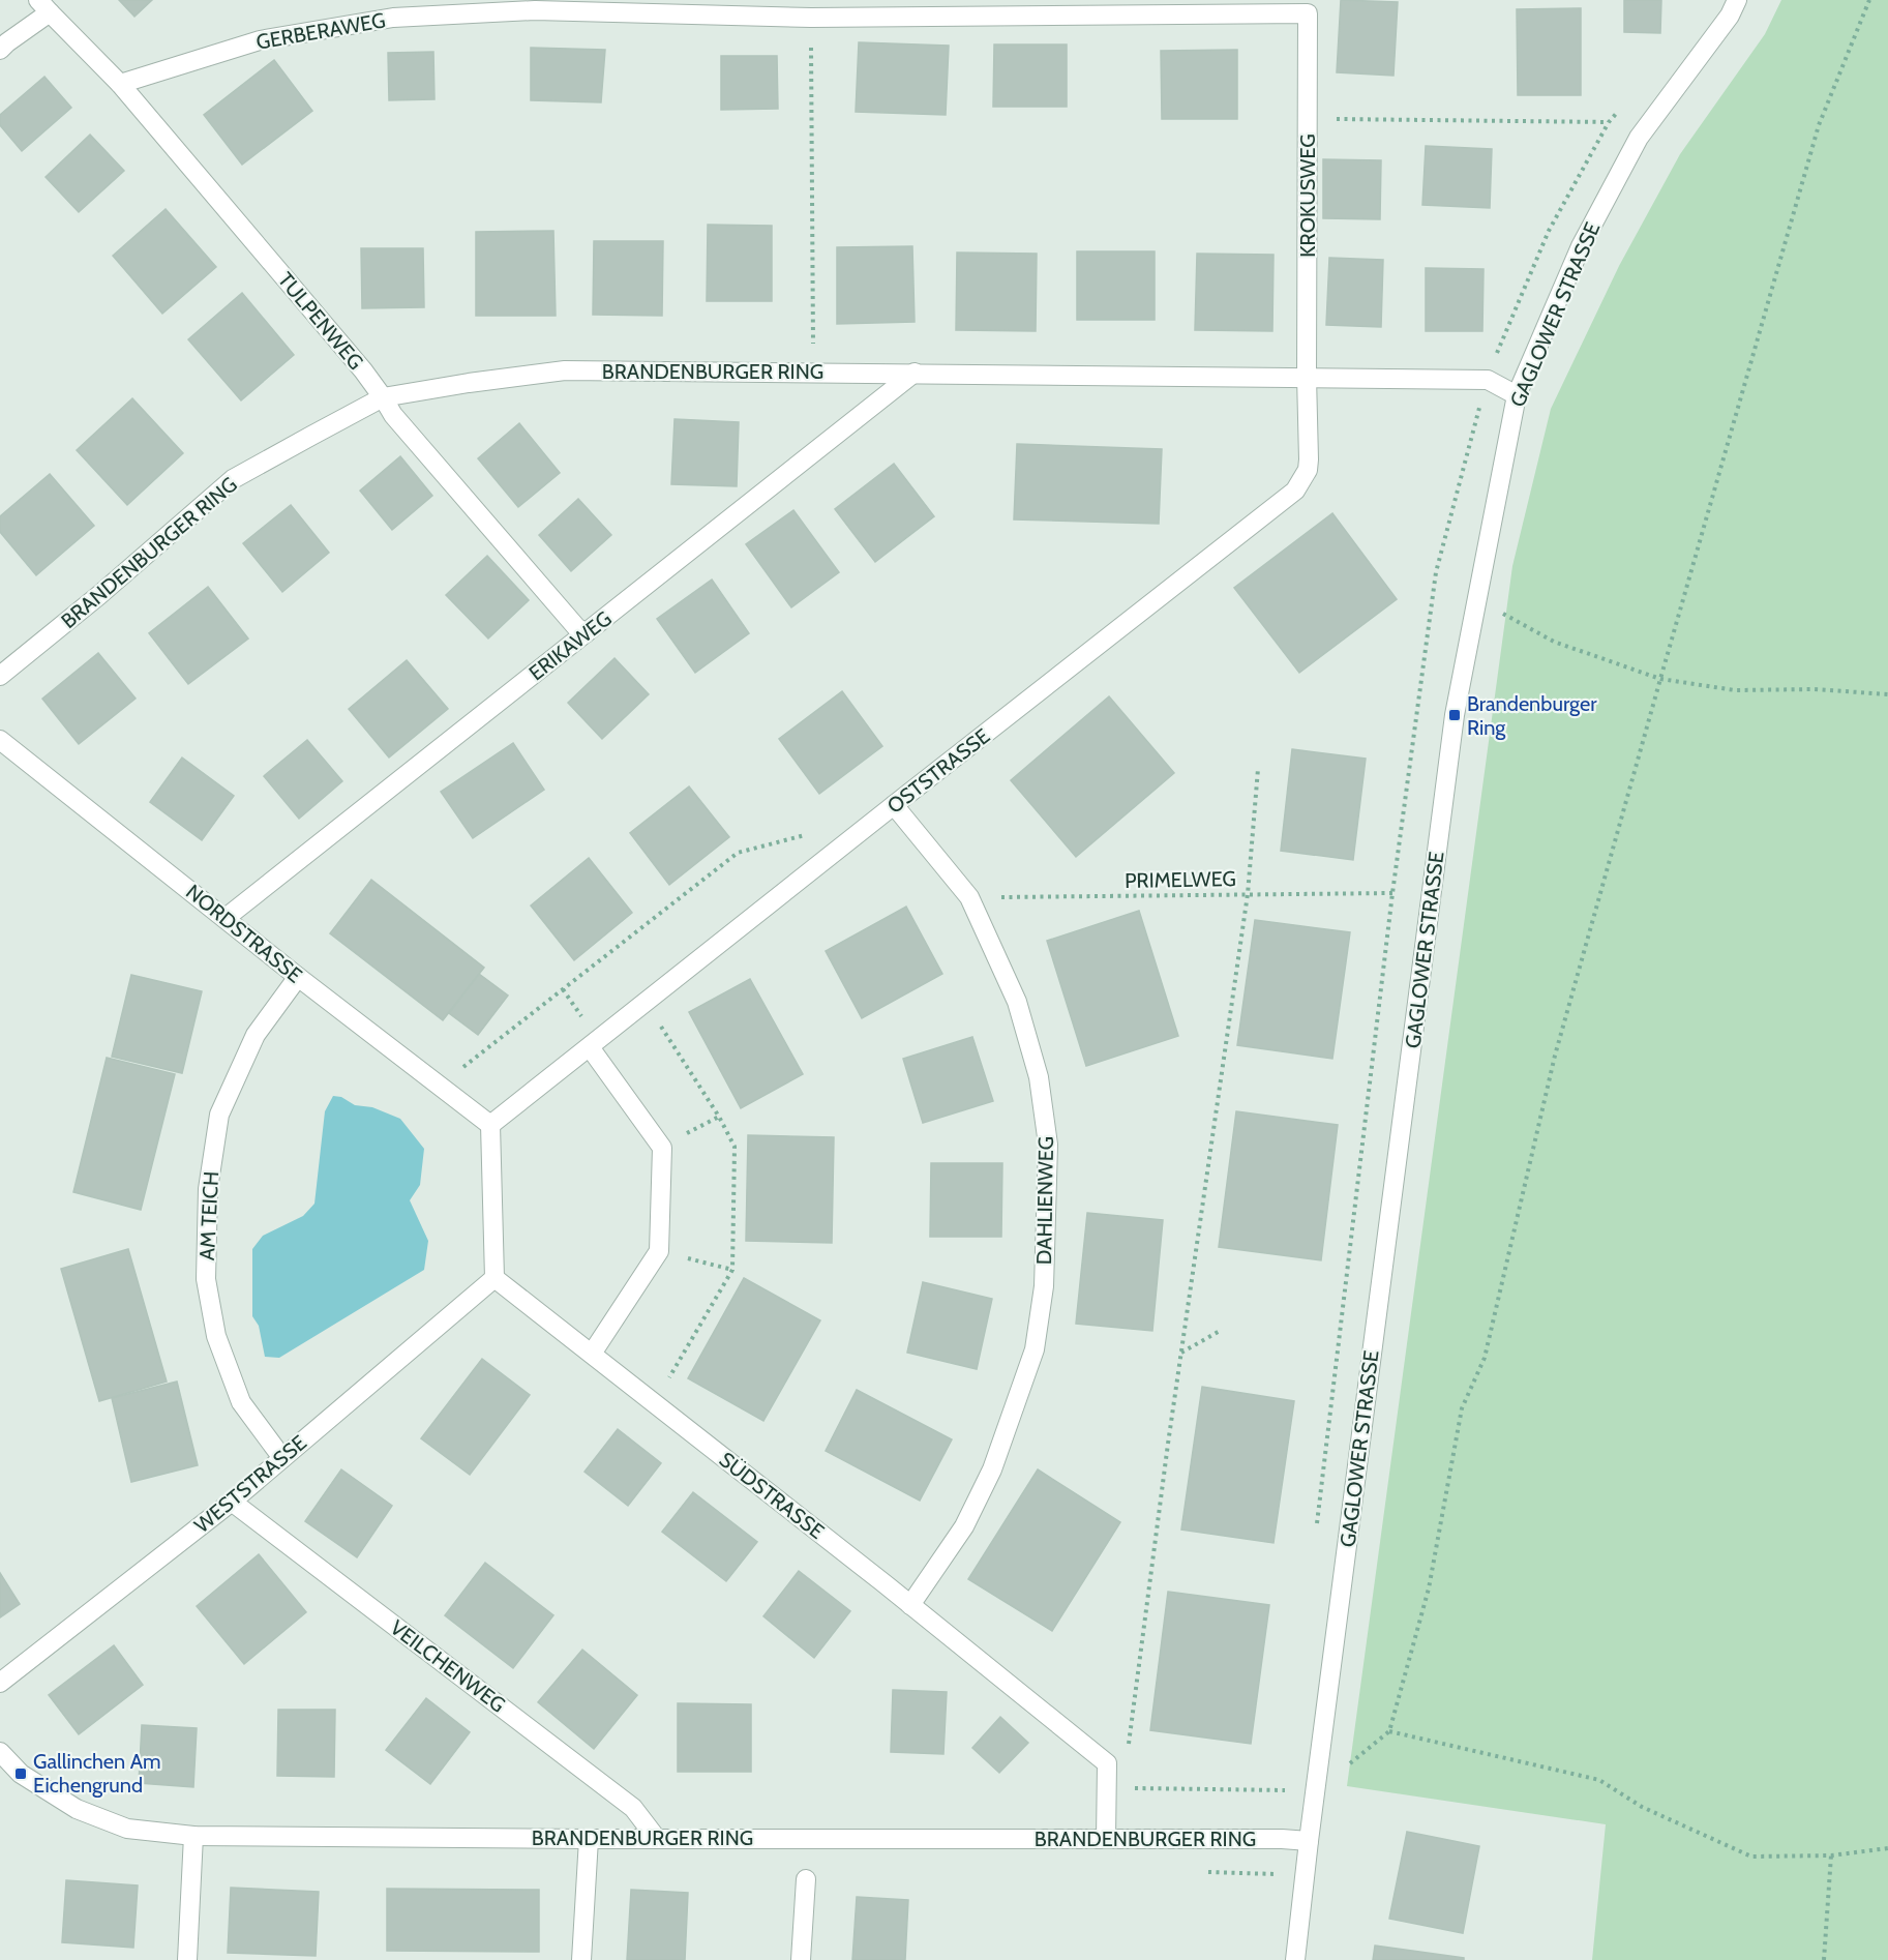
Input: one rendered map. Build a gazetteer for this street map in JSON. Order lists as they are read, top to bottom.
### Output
{
  "streets": {
    "street": [
      "GERBERAWEG",
      "KROKUSWEG",
      "GAGLOWER STRASSE",
      "TULPENWEG",
      "BRANDENBURGER RING",
      "ERIKAWEG",
      "OSTSTRASSE",
      "NORDSTRASSE",
      "DAHLIENWEG",
      "AM TEICH",
      "WESTSTRASSE",
      "SÜDSTRASSE",
      "VEILCHENWEG"
    ],
    "path": ["PRIMELWEG"]
  },
  "crossings": [
    ["GERBERAWEG", "KROKUSWEG"],
    ["GERBERAWEG", "TULPENWEG"],
    ["KROKUSWEG", "BRANDENBURGER RING"],
    ["KROKUSWEG", "OSTSTRASSE"],
    ["GAGLOWER STRASSE", "BRANDENBURGER RING"],
    ["TULPENWEG", "BRANDENBURGER RING"],
    ["TULPENWEG", "ERIKAWEG"],
    ["BRANDENBURGER RING", "ERIKAWEG"],
    ["BRANDENBURGER RING", "OSTSTRASSE"],
    ["BRANDENBURGER RING", "SÜDSTRASSE"],
    ["BRANDENBURGER RING", "VEILCHENWEG"],
    ["ERIKAWEG", "NORDSTRASSE"],
    ["OSTSTRASSE", "NORDSTRASSE"],
    ["OSTSTRASSE", "DAHLIENWEG"],
    ["PRIMELWEG", "DAHLIENWEG"],
    ["NORDSTRASSE", "AM TEICH"],
    ["DAHLIENWEG", "SÜDSTRASSE"],
    ["AM TEICH", "WESTSTRASSE"],
    ["WESTSTRASSE", "SÜDSTRASSE"],
    ["WESTSTRASSE", "VEILCHENWEG"]
  ],
  "places": {
    "transit": ["Brandenburger Ring", "Gallinchen Am Eichengrund"]
  }
}
